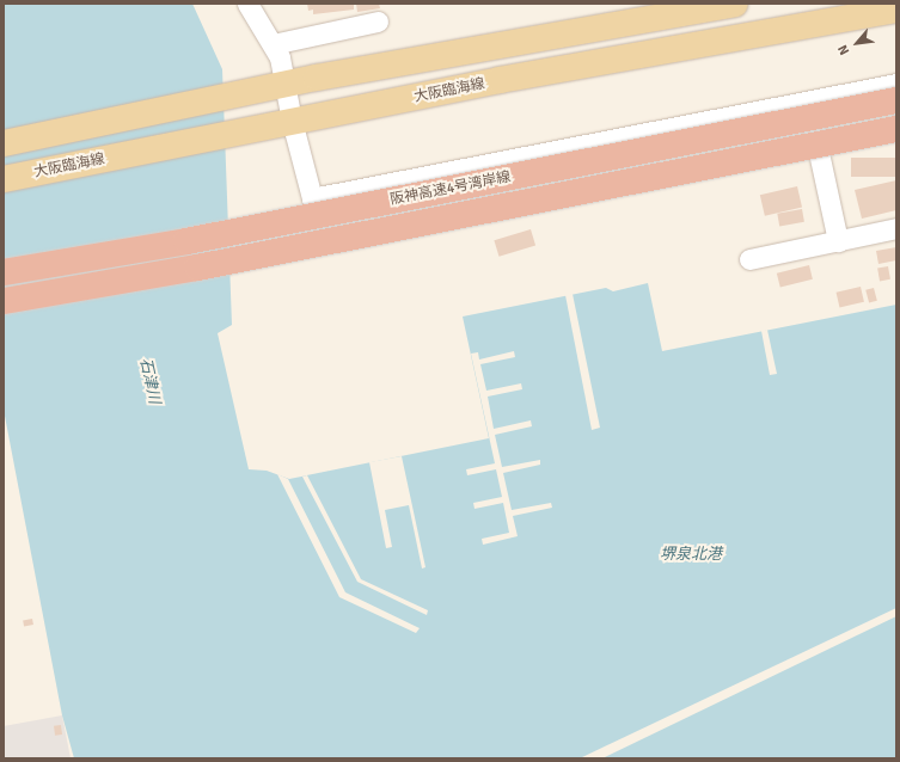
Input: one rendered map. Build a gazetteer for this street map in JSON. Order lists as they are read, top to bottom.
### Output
{
  "streets": {
    "highway": ["阪神高速4号湾岸線"],
    "main road": ["大阪臨海線"]
  },
  "water": ["石津川", "堺泉北港"],
  "north": "bottom left"
}
